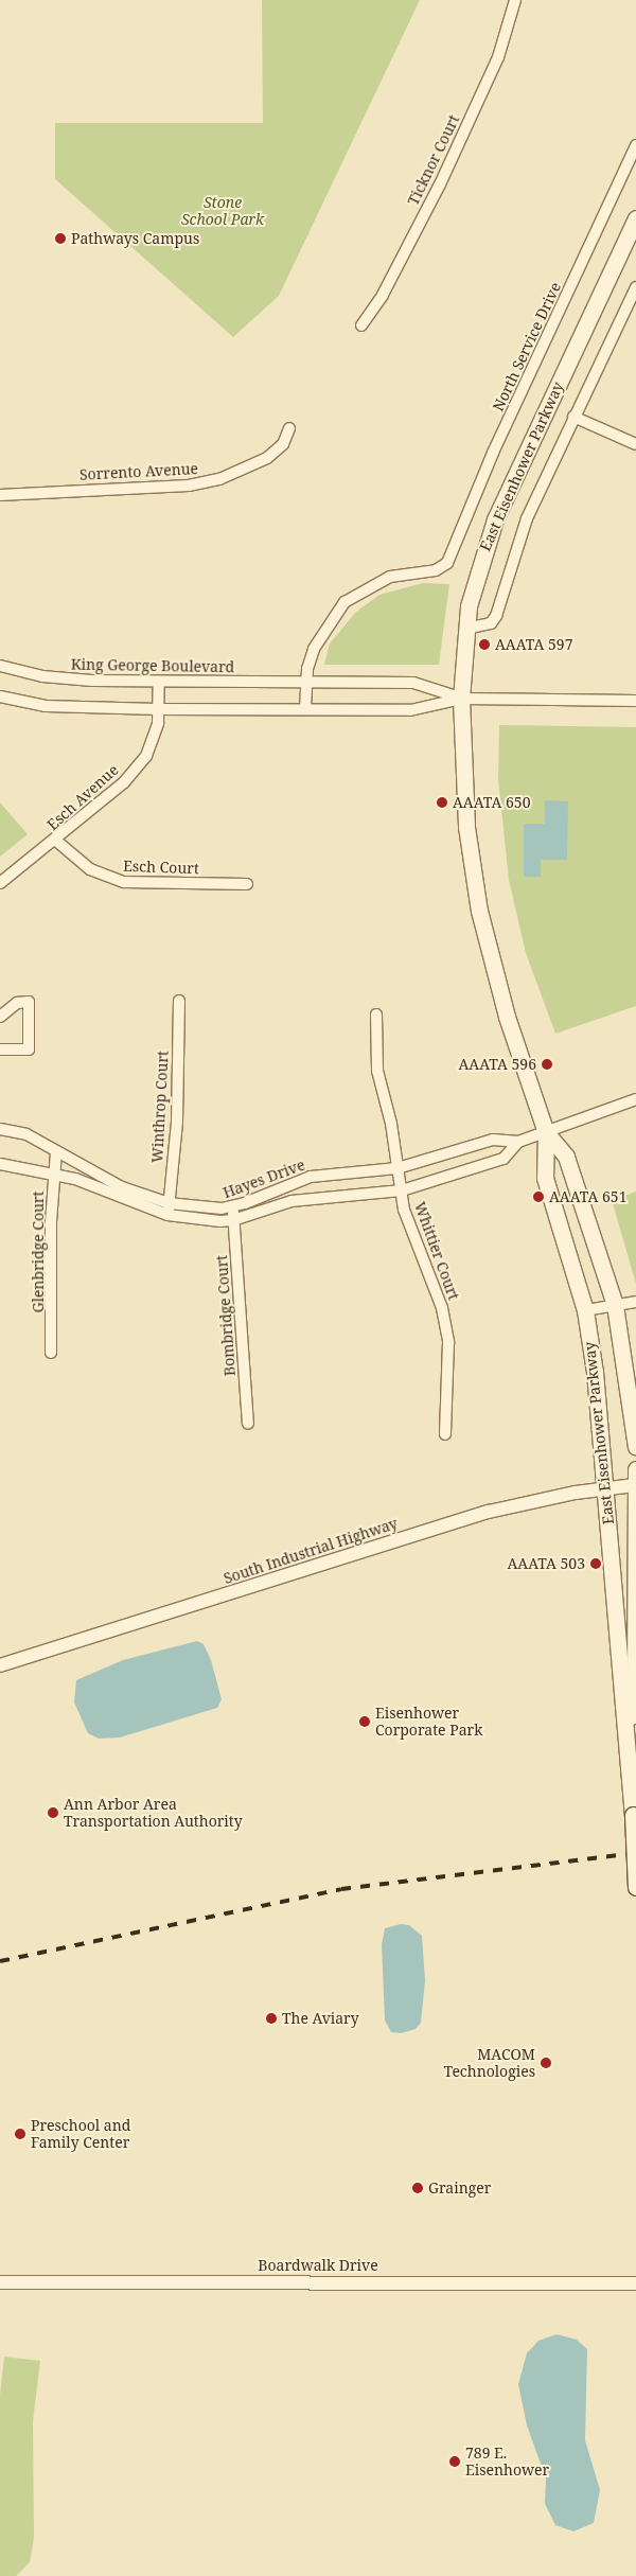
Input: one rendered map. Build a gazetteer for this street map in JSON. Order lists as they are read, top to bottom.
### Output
{
  "streets": {
    "main road": ["East Eisenhower Parkway"],
    "street": [
      "Ticknor Court",
      "North Service Drive",
      "Sorrento Avenue",
      "King George Boulevard",
      "Esch Avenue",
      "Esch Court",
      "Winthrop Court",
      "Hayes Drive",
      "Whittier Court",
      "Glenbridge Court",
      "Bombridge Court",
      "South Industrial Highway",
      "Boardwalk Drive"
    ]
  },
  "crossings": [
    ["North Service Drive", "King George Boulevard"],
    ["East Eisenhower Parkway", "King George Boulevard"],
    ["East Eisenhower Parkway", "Hayes Drive"],
    ["East Eisenhower Parkway", "South Industrial Highway"],
    ["King George Boulevard", "Esch Avenue"],
    ["Esch Avenue", "Esch Court"],
    ["Winthrop Court", "Hayes Drive"],
    ["Hayes Drive", "Whittier Court"],
    ["Hayes Drive", "Glenbridge Court"],
    ["Hayes Drive", "Bombridge Court"]
  ],
  "parks": ["Stone School Park"],
  "places": [
    "Pathways Campus",
    "AAATA 597",
    "AAATA 650",
    "AAATA 596",
    "AAATA 651",
    "AAATA 503",
    "Eisenhower Corporate Park",
    "Ann Arbor Area Transportation Authority",
    "The Aviary",
    "MACOM Technologies",
    "Preschool and Family Center",
    "Grainger",
    "789 E. Eisenhower"
  ]
}
